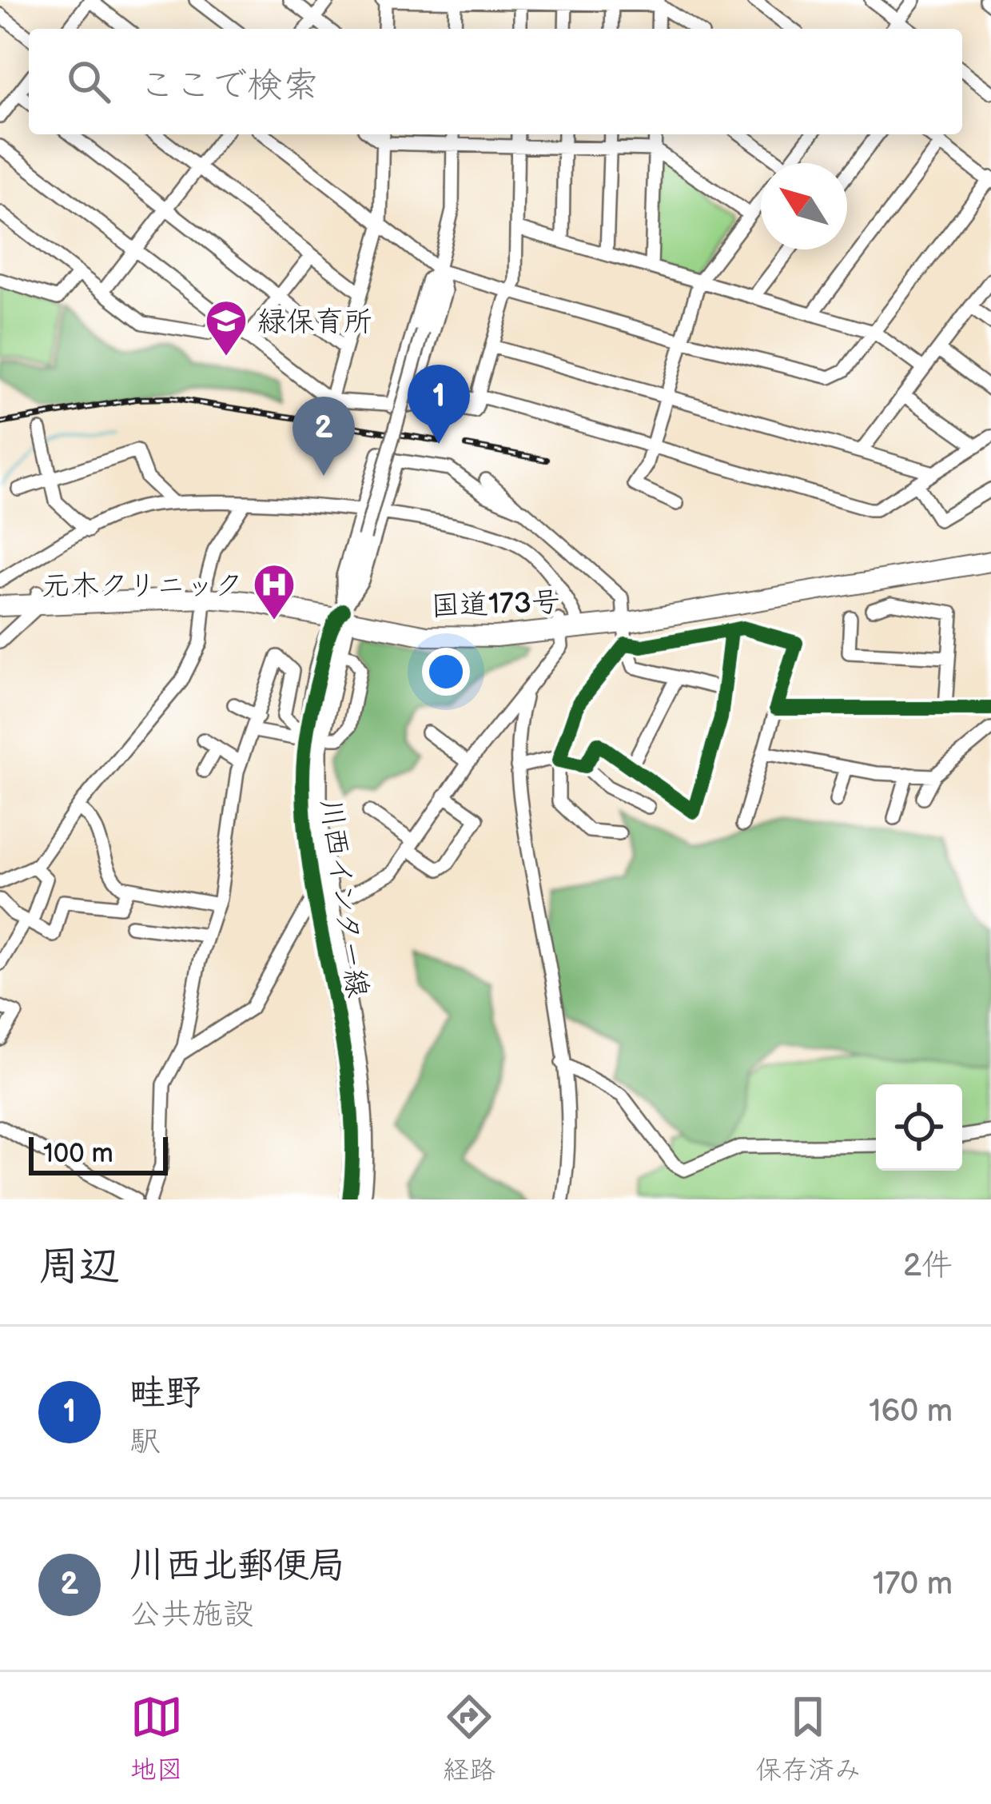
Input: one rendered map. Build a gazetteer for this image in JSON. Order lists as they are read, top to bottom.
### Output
{
  "streets": {
    "highway": ["国道173号"],
    "main road": ["川西インター線"]
  },
  "crossings": [
    ["国道173号", "川西インター線"]
  ],
  "places": {
    "school or university": ["緑保育所"],
    "hospital": ["元木クリニック"]
  },
  "scale_bar": "100 m",
  "north": "top left",
  "page": {
    "search": "ここで検索",
    "pins": ["1", "2"],
    "scale": "100 m",
    "heading": ["周辺", "2件"],
    "list": [
      {
        "mark": "1",
        "name": "畦野",
        "note": "駅",
        "value": "160 m"
      },
      {
        "mark": "2",
        "name": "川西北郵便局",
        "note": "公共施設",
        "value": "170 m"
      }
    ],
    "nav": ["地図", "経路", "保存済み"]
  }
}
